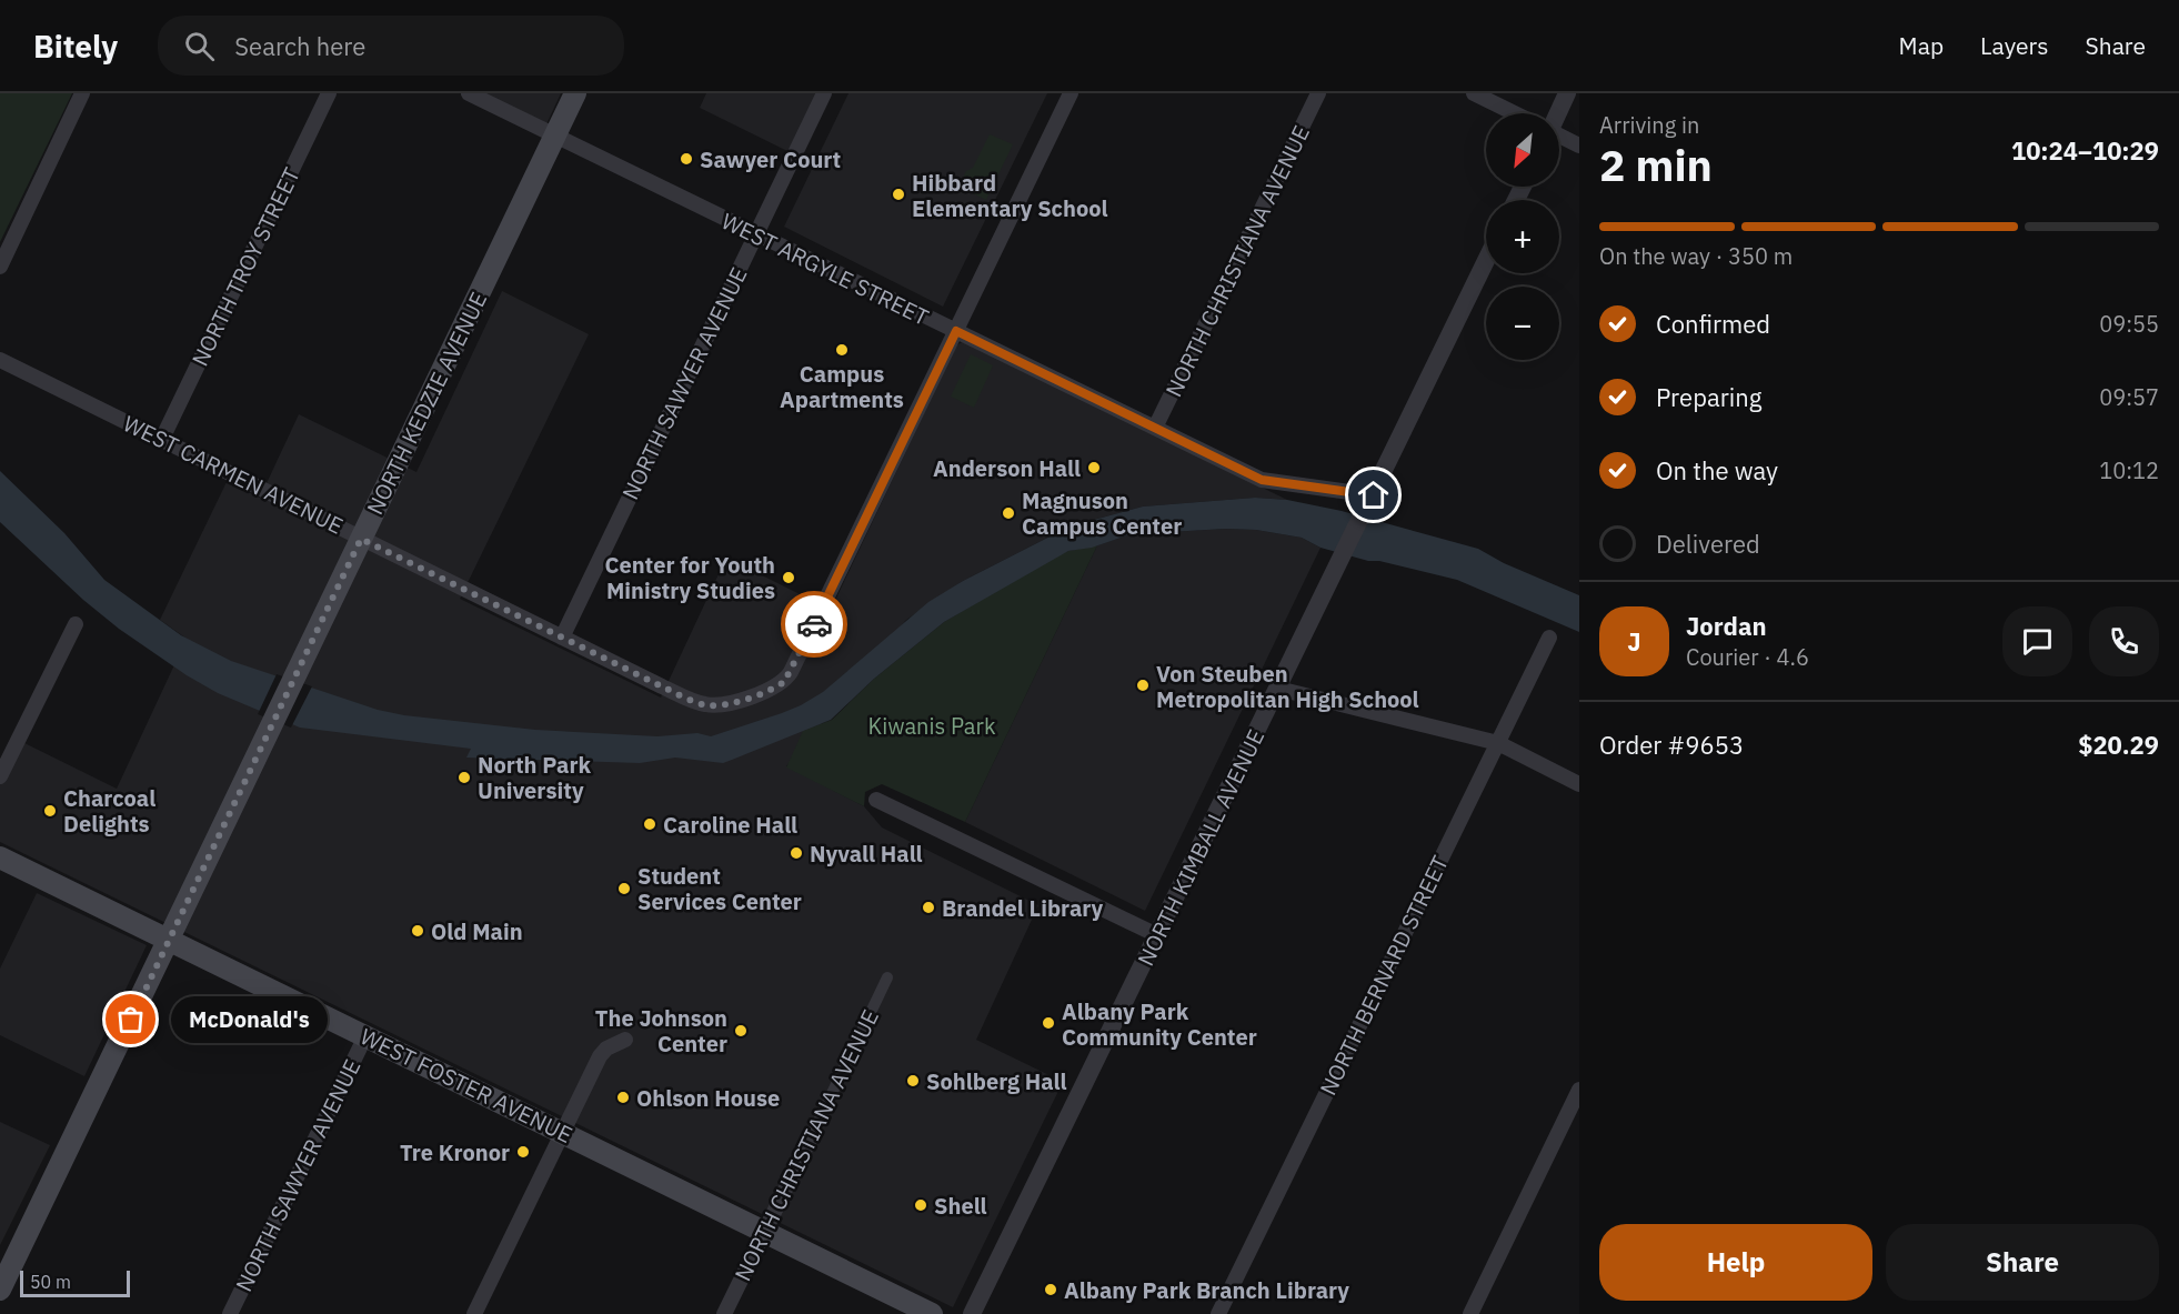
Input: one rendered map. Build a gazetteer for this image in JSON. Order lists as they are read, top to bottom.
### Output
{
  "streets": {
    "main road": ["NORTH KEDZIE AVENUE", "WEST FOSTER AVENUE"],
    "street": [
      "NORTH CHRISTIANA AVENUE",
      "NORTH TROY STREET",
      "WEST ARGYLE STREET",
      "NORTH SAWYER AVENUE",
      "WEST CARMEN AVENUE",
      "NORTH KIMBALL AVENUE",
      "NORTH BERNARD STREET"
    ]
  },
  "crossings": [
    ["NORTH CHRISTIANA AVENUE", "WEST ARGYLE STREET"],
    ["NORTH CHRISTIANA AVENUE", "WEST FOSTER AVENUE"],
    ["NORTH TROY STREET", "WEST CARMEN AVENUE"],
    ["WEST ARGYLE STREET", "NORTH SAWYER AVENUE"],
    ["WEST ARGYLE STREET", "NORTH KEDZIE AVENUE"],
    ["WEST ARGYLE STREET", "WEST CARMEN AVENUE"],
    ["WEST ARGYLE STREET", "NORTH KIMBALL AVENUE"],
    ["NORTH SAWYER AVENUE", "WEST CARMEN AVENUE"],
    ["NORTH SAWYER AVENUE", "WEST FOSTER AVENUE"],
    ["NORTH KEDZIE AVENUE", "WEST CARMEN AVENUE"],
    ["NORTH KEDZIE AVENUE", "WEST FOSTER AVENUE"]
  ],
  "parks": ["Kiwanis Park"],
  "places": [
    "Sawyer Court",
    "Hibbard Elementary School",
    "Campus Apartments",
    "Anderson Hall",
    "Magnuson Campus Center",
    "Center for Youth Ministry Studies",
    "Von Steuben Metropolitan High School",
    "North Park University",
    "Charcoal Delights",
    "Caroline Hall",
    "Nyvall Hall",
    "Student Services Center",
    "Brandel Library",
    "Old Main",
    "McDonald's",
    "Albany Park Community Center",
    "The Johnson Center",
    "Sohlberg Hall",
    "Ohlson House",
    "Tre Kronor",
    "Shell",
    "Albany Park Branch Library"
  ],
  "scale_bar": "50 m",
  "north": "bottom left",
  "page": {
    "header": "Bitely",
    "search": "Search here",
    "nav": ["Map", "Layers", "Share"],
    "heading": ["2 min", "Arriving in", "10:24–10:29"],
    "panel": [
      "Jordan",
      "Courier · 4.6",
      "Order #9653",
      "$20.29"
    ],
    "map_buttons": ["+", "−"],
    "bar": "On the way · 350 m",
    "list": [
      ["Confirmed", "09:55"],
      ["Preparing", "09:57"],
      ["On the way", "10:12"],
      "Delivered"
    ],
    "round": "J",
    "bubble": "McDonald's",
    "buttons": ["Help", "Share"],
    "scale": "50 m"
  }
}
